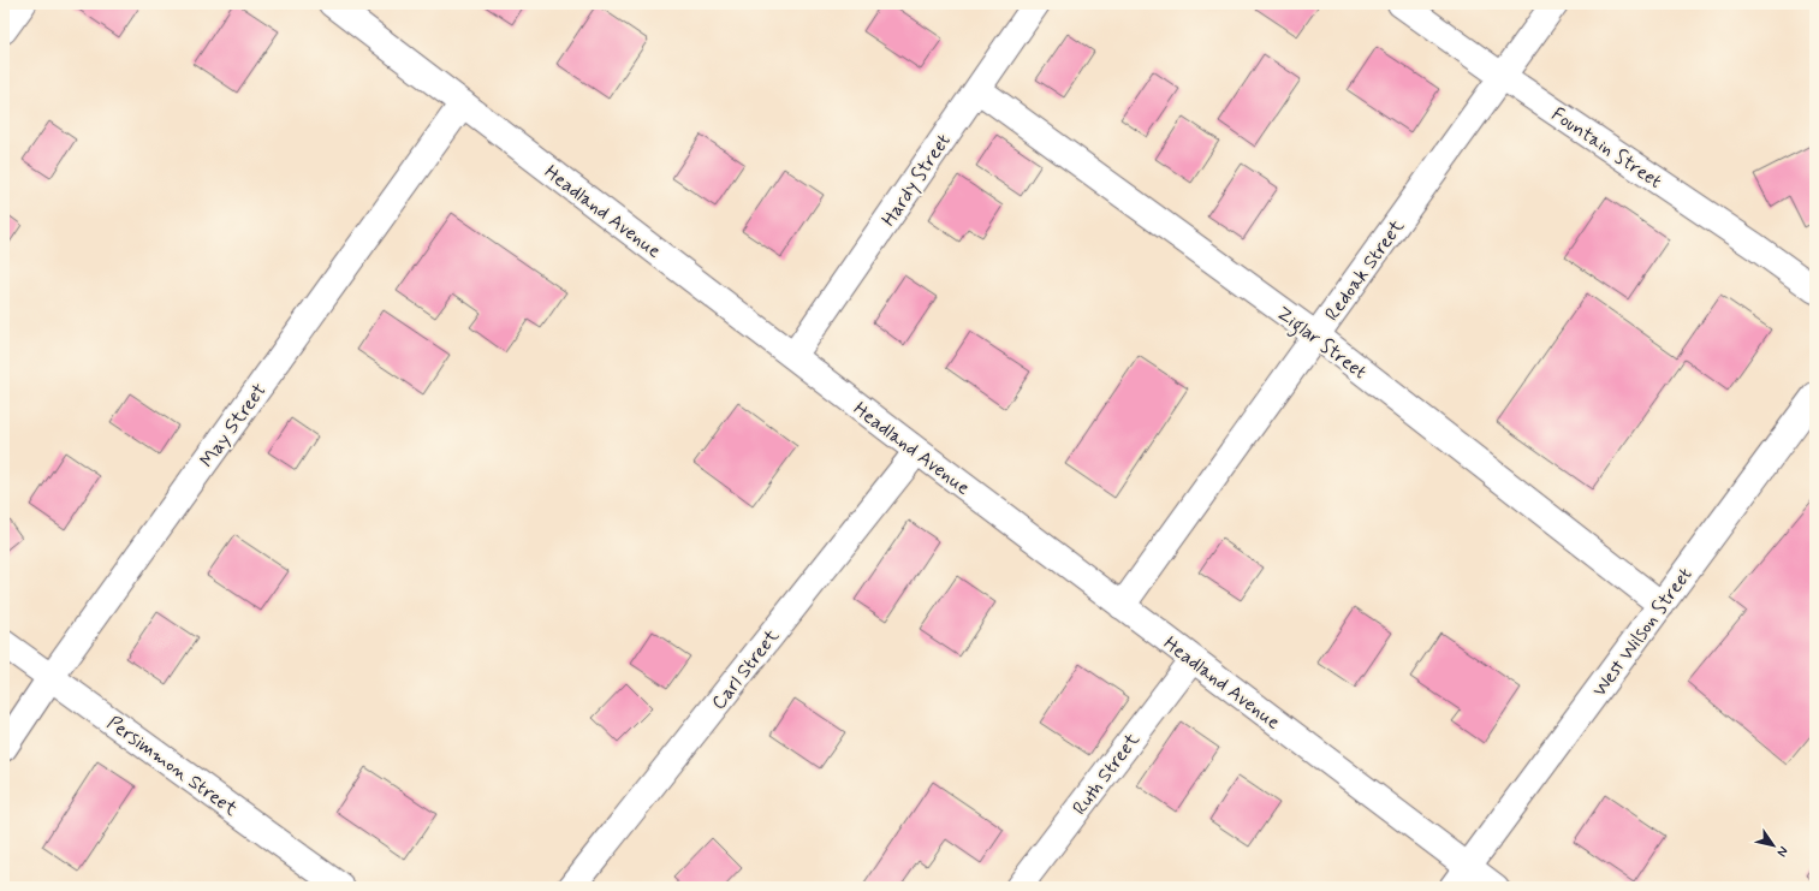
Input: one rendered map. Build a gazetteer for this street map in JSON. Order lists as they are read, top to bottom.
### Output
{
  "streets": {
    "street": [
      "Fountain Street",
      "Hardy Street",
      "Headland Avenue",
      "Redoak Street",
      "Ziglar Street",
      "May Street",
      "West Wilson Street",
      "Carl Street",
      "Persimmon Street",
      "Ruth Street"
    ]
  },
  "crossings": [
    ["Fountain Street", "Redoak Street"],
    ["Hardy Street", "Headland Avenue"],
    ["Hardy Street", "Ziglar Street"],
    ["Headland Avenue", "Redoak Street"],
    ["Headland Avenue", "May Street"],
    ["Headland Avenue", "West Wilson Street"],
    ["Headland Avenue", "Carl Street"],
    ["Headland Avenue", "Ruth Street"],
    ["Redoak Street", "Ziglar Street"],
    ["Ziglar Street", "West Wilson Street"],
    ["May Street", "Persimmon Street"]
  ],
  "north": "bottom right"
}
